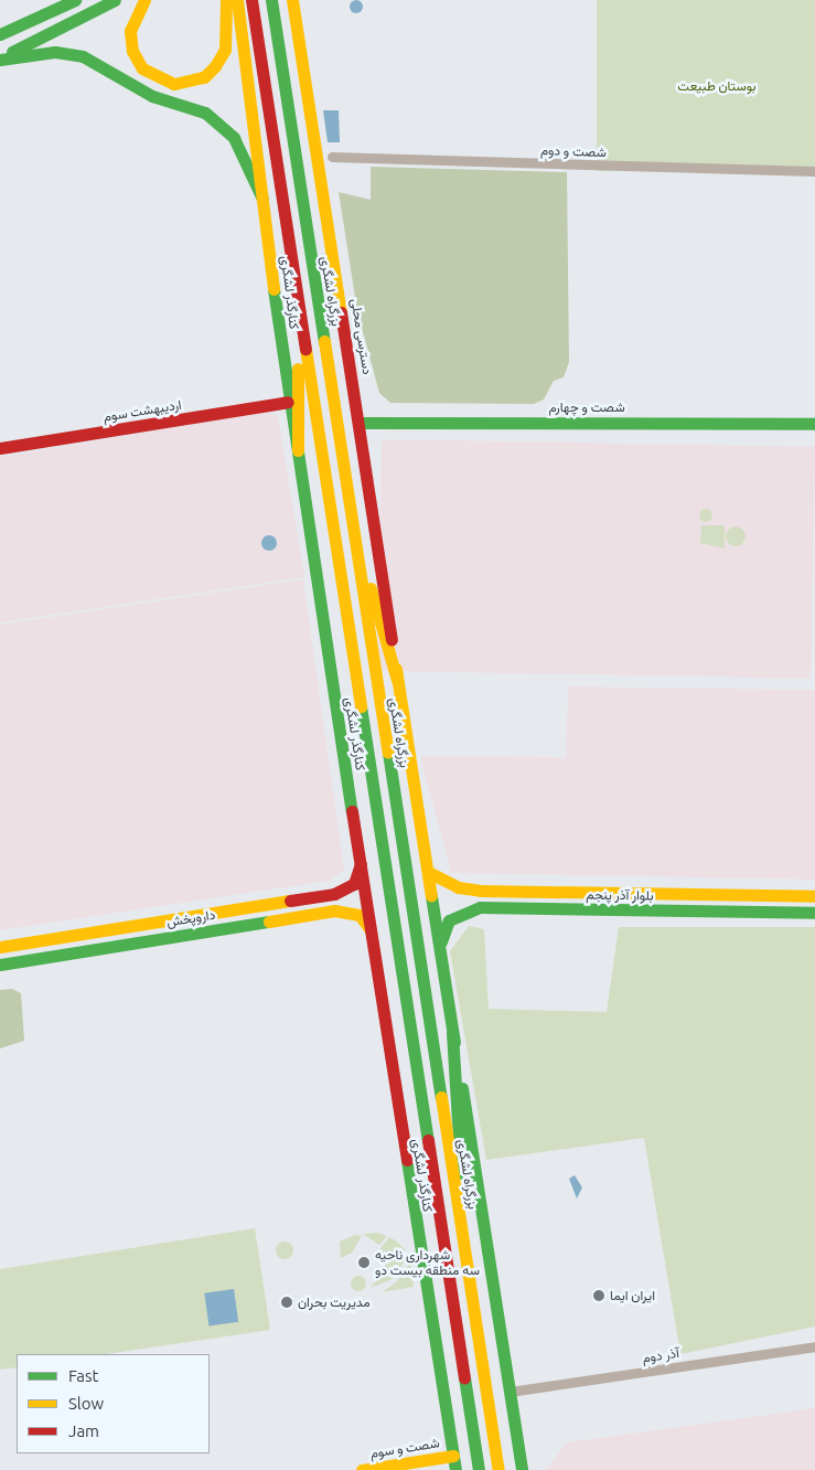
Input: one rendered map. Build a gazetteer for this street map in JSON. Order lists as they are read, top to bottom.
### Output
{
  "streets": {
    "main road": [
      "بزرگراه لشگری",
      "کنارگذر لشگری",
      "دسترسی محلی",
      "شصت و چهارم",
      "اردیبهشت سوم",
      "بلوار آذر پنجم",
      "داروپخش",
      "شصت و سوم"
    ],
    "street": ["شصت و دوم", "آذر دوم"]
  },
  "crossings": [
    ["کنارگذر لشگری", "اردیبهشت سوم"],
    ["کنارگذر لشگری", "داروپخش"],
    ["کنارگذر لشگری", "شصت و سوم"],
    ["دسترسی محلی", "شصت و چهارم"]
  ],
  "parks": ["بوستان طبیعت"],
  "places": ["شهرداری ناحیه سه منطقه بیست دو", "ایران ایما", "مدیریت بحران"],
  "legend": ["Fast", "Slow", "Jam"]
}
